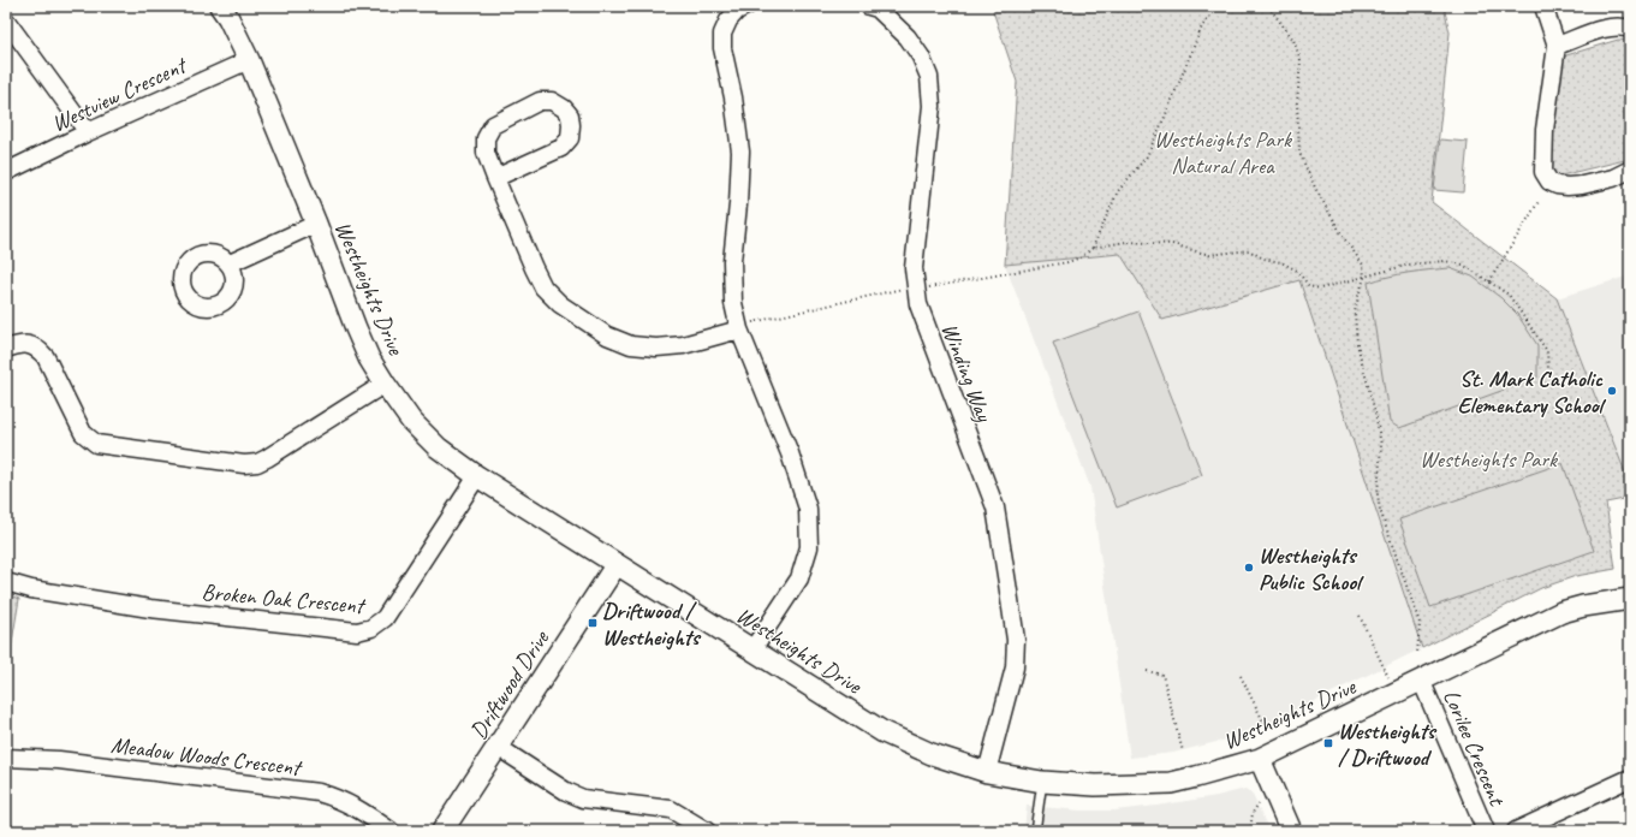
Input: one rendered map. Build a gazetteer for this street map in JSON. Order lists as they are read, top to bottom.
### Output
{
  "streets": {
    "street": [
      "Westview Crescent",
      "Westheights Drive",
      "Winding Way",
      "Broken Oak Crescent",
      "Driftwood Drive",
      "Lorilee Crescent",
      "Meadow Woods Crescent"
    ]
  },
  "crossings": [
    ["Westview Crescent", "Westheights Drive"],
    ["Westheights Drive", "Winding Way"],
    ["Westheights Drive", "Broken Oak Crescent"],
    ["Westheights Drive", "Driftwood Drive"],
    ["Westheights Drive", "Lorilee Crescent"]
  ],
  "parks": ["Westheights Park Natural Area", "Westheights Park"],
  "places": {
    "other": ["St. Mark Catholic Elementary School", "Westheights Public School"],
    "transit": ["Driftwood / Westheights", "Westheights / Driftwood"]
  }
}
